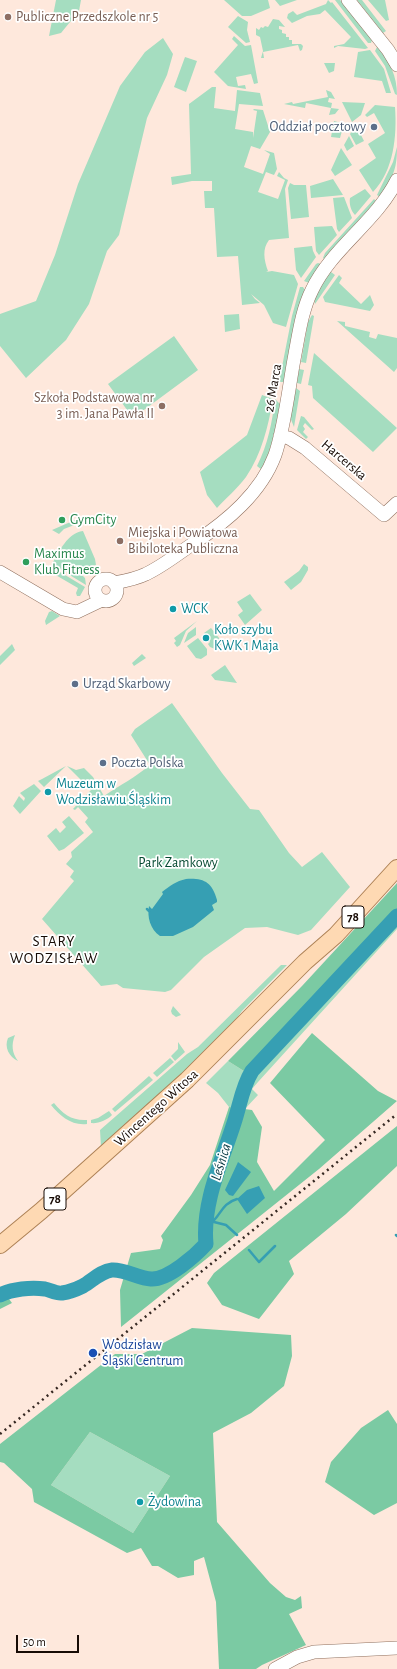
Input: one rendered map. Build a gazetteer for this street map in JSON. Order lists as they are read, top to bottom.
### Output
{
  "streets": {
    "main road": ["78", "Wincentego Witosa"],
    "street": ["26 Marca", "Harcerska"]
  },
  "crossings": [
    ["26 Marca", "Harcerska"]
  ],
  "districts": ["STARY WODZISŁAW"],
  "water": ["Leśnica"],
  "parks": ["Park Zamkowy"],
  "places": [
    "Publiczne Przedszkole nr 5",
    "Oddział pocztowy",
    "Szkoła Podstawowa nr 3 im. Jana Pawła II",
    "GymCity",
    "Miejska i Powiatowa Bibiloteka Publiczna",
    "Maximus Klub Fitness",
    "WCK",
    "Koło szybu KWK 1 Maja",
    "Urząd Skarbowy",
    "Poczta Polska",
    "Muzeum w Wodzisławiu Śląskim",
    "Wodzisław Śląski Centrum",
    "Żydowina"
  ],
  "scale_bar": "50 m"
}
